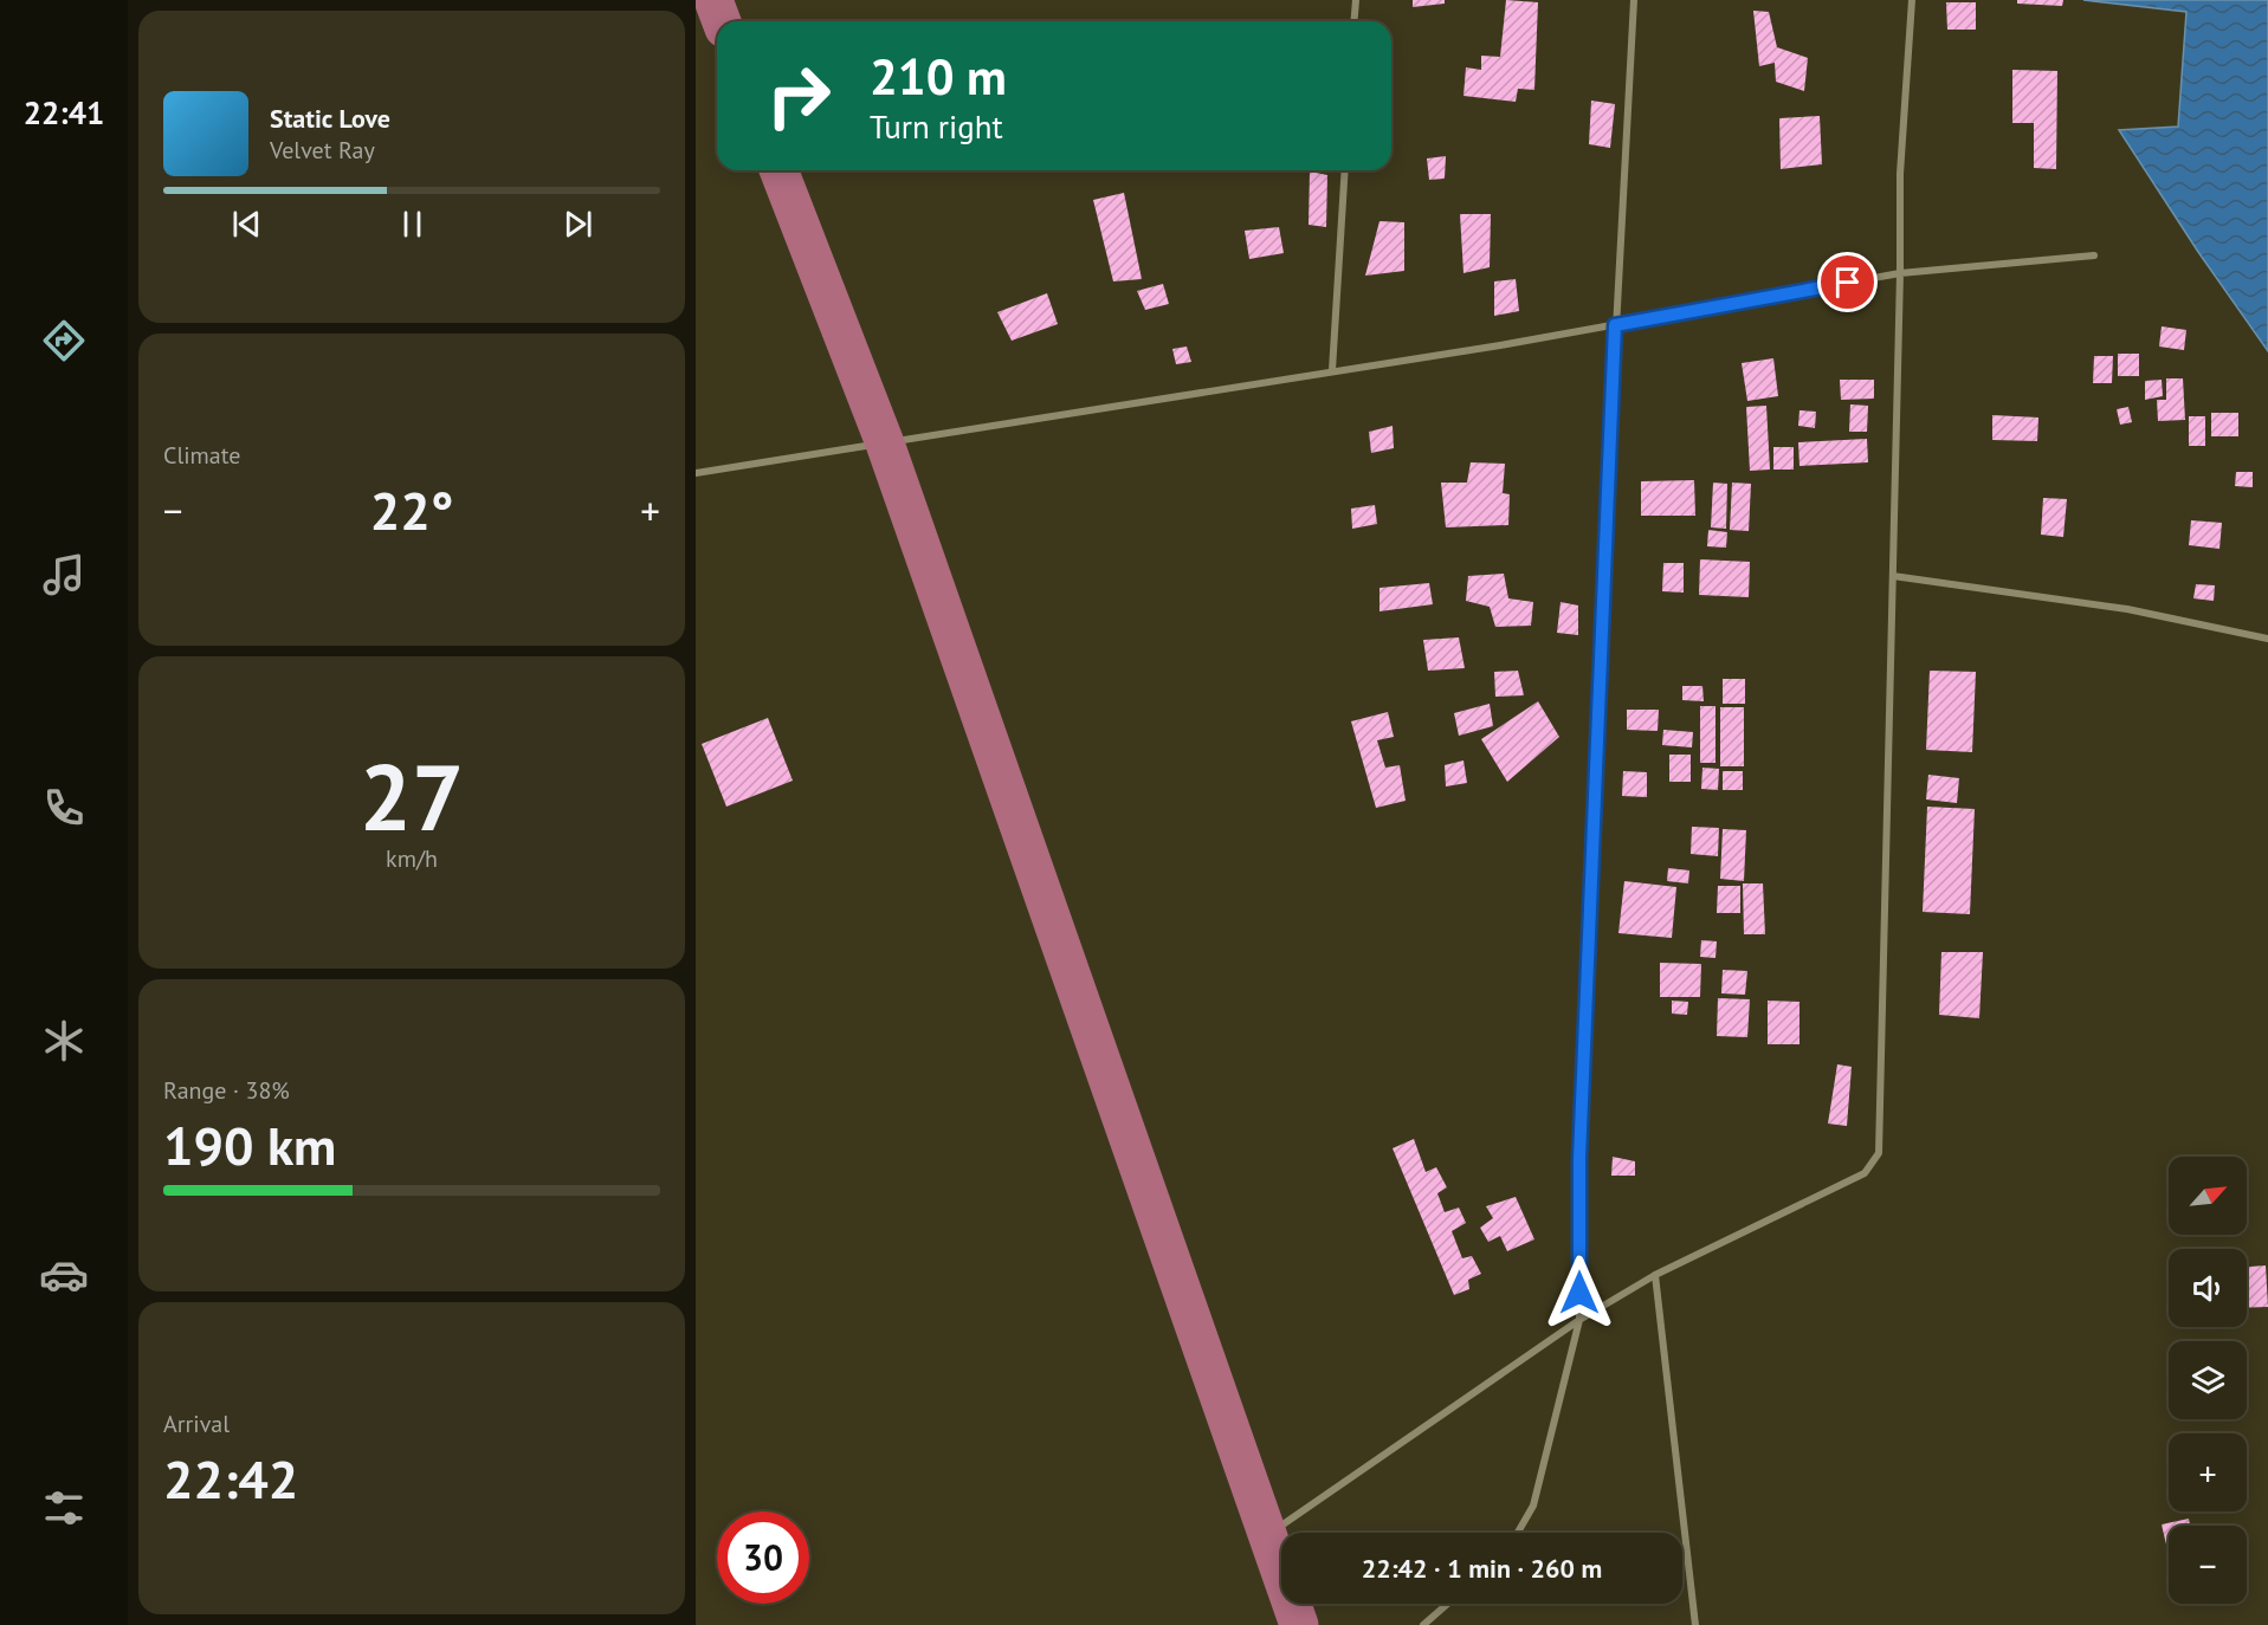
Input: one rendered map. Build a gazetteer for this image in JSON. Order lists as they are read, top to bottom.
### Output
{
  "north": "top right",
  "page": {
    "tabs": "22:41",
    "turn": ["210 m", "Turn right"],
    "song": ["Static Love", "Velvet Ray"],
    "tile": [
      "Climate",
      ["27", "km/h"],
      ["Range · 38%", "190 km"],
      ["Arrival", "22:42"]
    ],
    "heat": ["−", "22°", "+"],
    "map_buttons": ["+", "−"],
    "limit": "30",
    "trip": "22:42 · 1 min · 260 m"
  }
}
